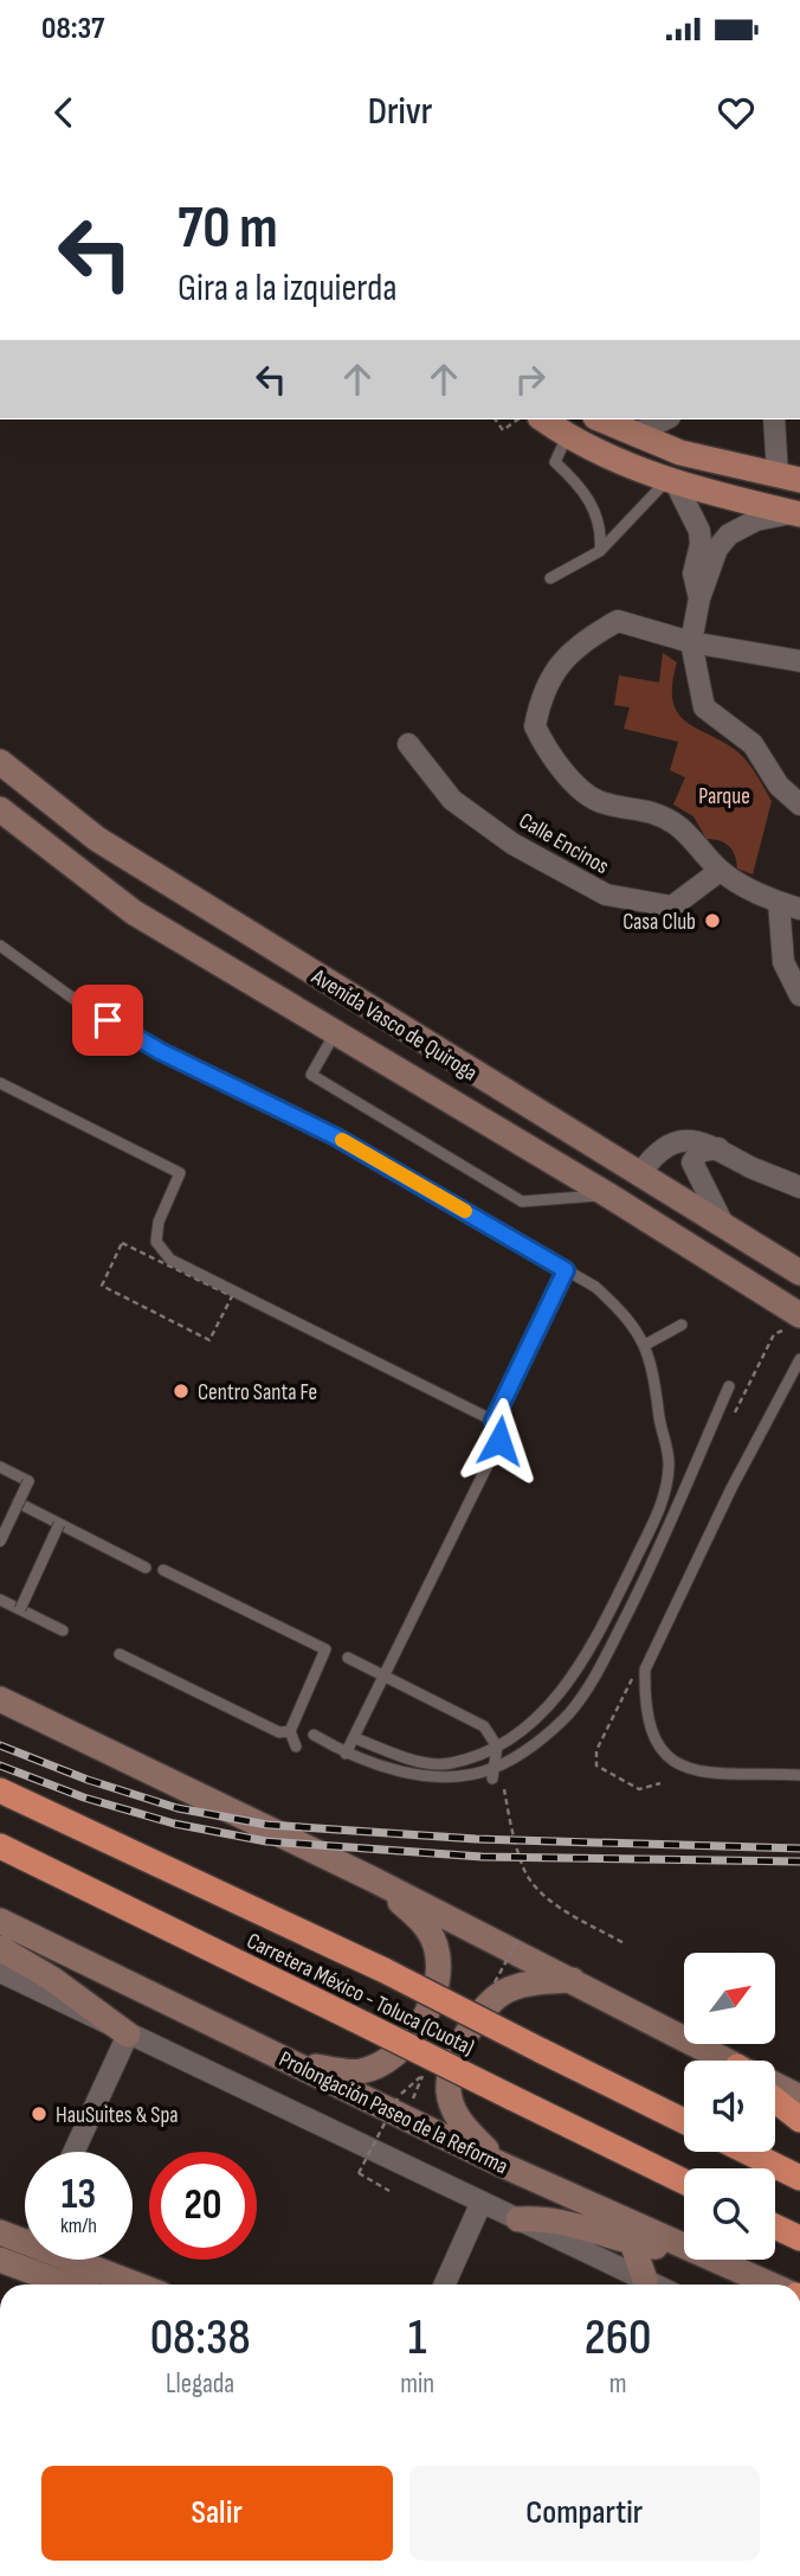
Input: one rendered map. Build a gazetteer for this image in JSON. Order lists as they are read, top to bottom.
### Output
{
  "streets": {
    "highway": ["Carretera México - Toluca (Cuota)"],
    "main road": ["Avenida Vasco de Quiroga", "Prolongación Paseo de la Reforma"],
    "street": ["Calle Encinos"]
  },
  "parks": ["Parque"],
  "places": ["Casa Club", "Centro Santa Fe", "HauSuites & Spa"],
  "north": "top right",
  "page": {
    "status": "08:37",
    "header": "Drivr",
    "turn": ["70 m", "Gira a la izquierda"],
    "speed": "13 km/h",
    "limit": "20",
    "eta": [
      "08:38",
      "Llegada",
      "1",
      "min",
      "260",
      "m"
    ],
    "buttons": ["Salir", "Compartir"]
  }
}
